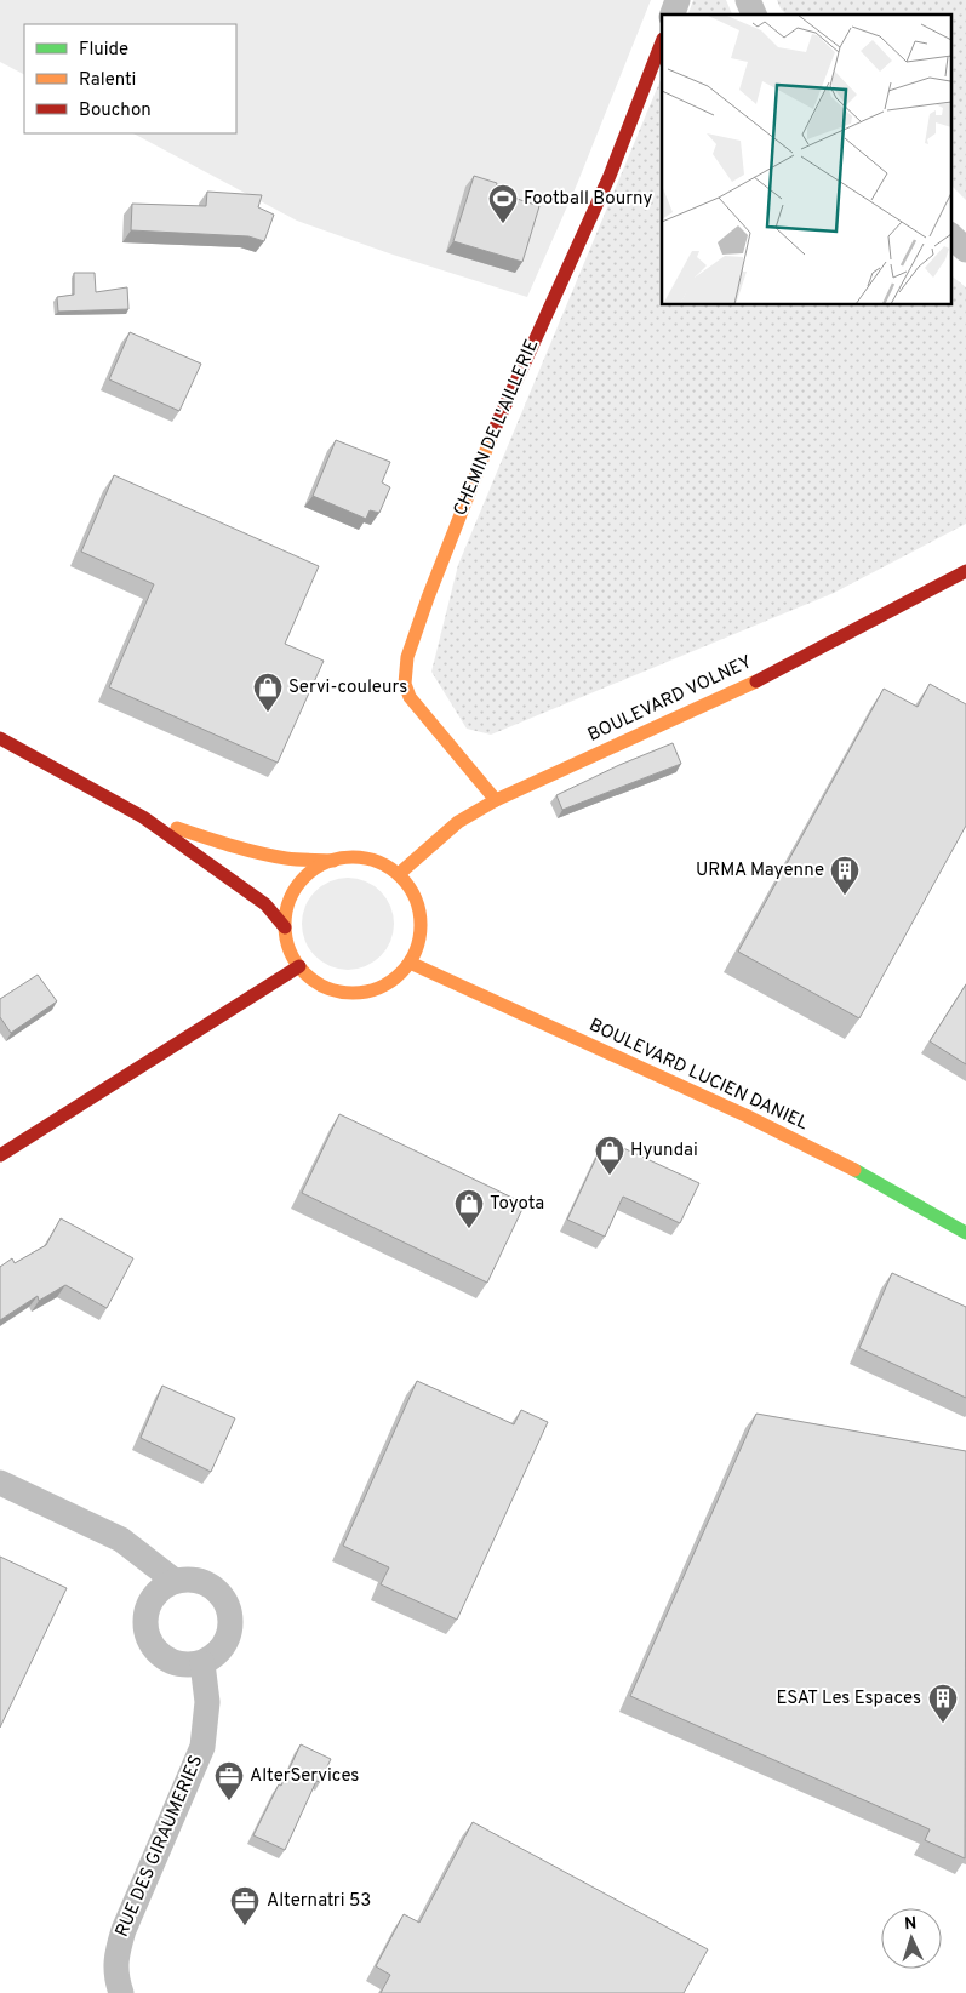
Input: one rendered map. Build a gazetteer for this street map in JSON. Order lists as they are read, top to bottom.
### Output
{
  "streets": {
    "main road": ["CHEMIN DE L'AILLERIE", "BOULEVARD VOLNEY", "BOULEVARD LUCIEN DANIEL"],
    "street": ["RUE DES GIRAUMERIES"]
  },
  "crossings": [
    ["CHEMIN DE L'AILLERIE", "BOULEVARD VOLNEY"],
    ["BOULEVARD VOLNEY", "BOULEVARD LUCIEN DANIEL"]
  ],
  "places": {
    "sports": ["Football Bourny"],
    "shop": ["Servi-couleurs", "Hyundai", "Toyota"],
    "building": ["URMA Mayenne", "ESAT Les Espaces"],
    "office": ["AlterServices", "Alternatri 53"]
  },
  "legend": ["Fluide", "Ralenti", "Bouchon"],
  "north": "top"
}
